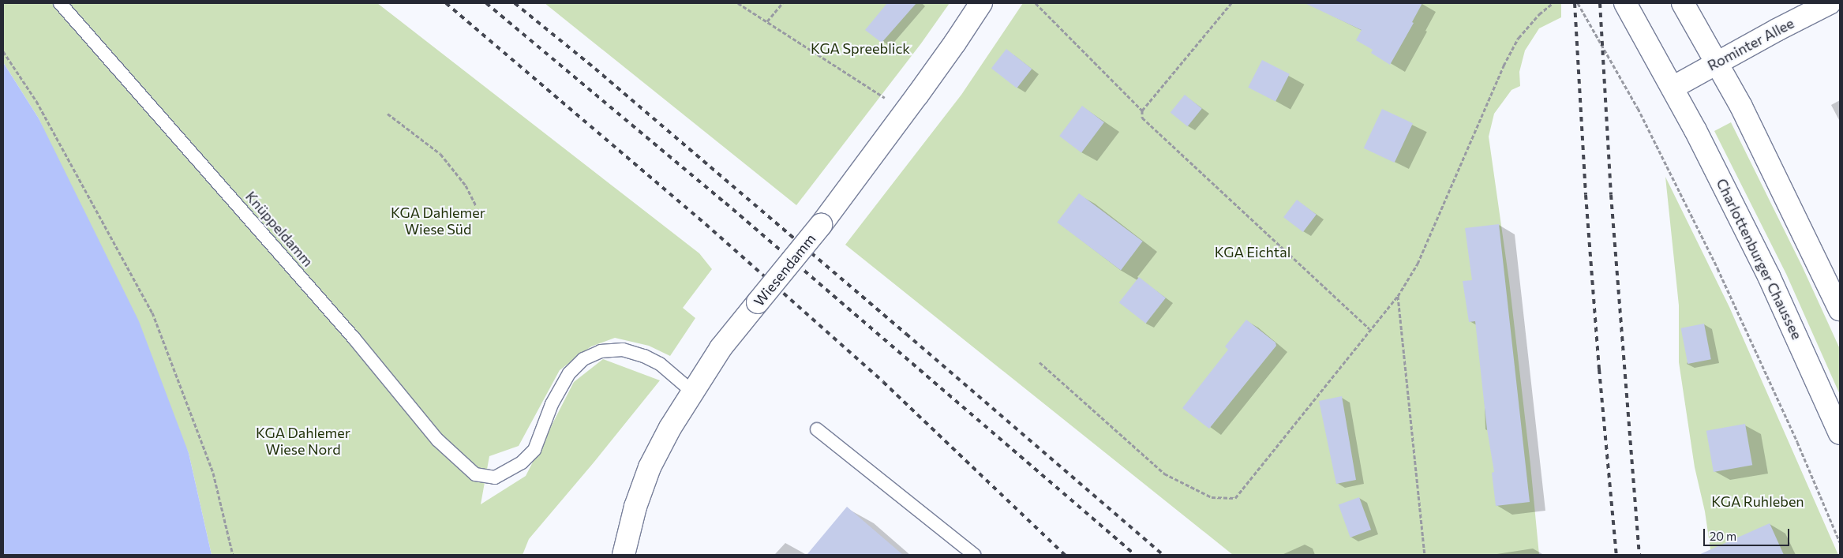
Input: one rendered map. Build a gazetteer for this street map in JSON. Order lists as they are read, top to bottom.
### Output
{
  "streets": {
    "street": ["Rominter Allee", "Charlottenburger Chaussee", "Wiesendamm"],
    "lane": ["Knüppeldamm"]
  },
  "crossings": [
    ["Rominter Allee", "Charlottenburger Chaussee"],
    ["Knüppeldamm", "Wiesendamm"]
  ],
  "parks": [
    "KGA Spreeblick",
    "KGA Dahlemer Wiese Süd",
    "KGA Eichtal",
    "KGA Dahlemer Wiese Nord",
    "KGA Ruhleben"
  ],
  "scale_bar": "20 m"
}
